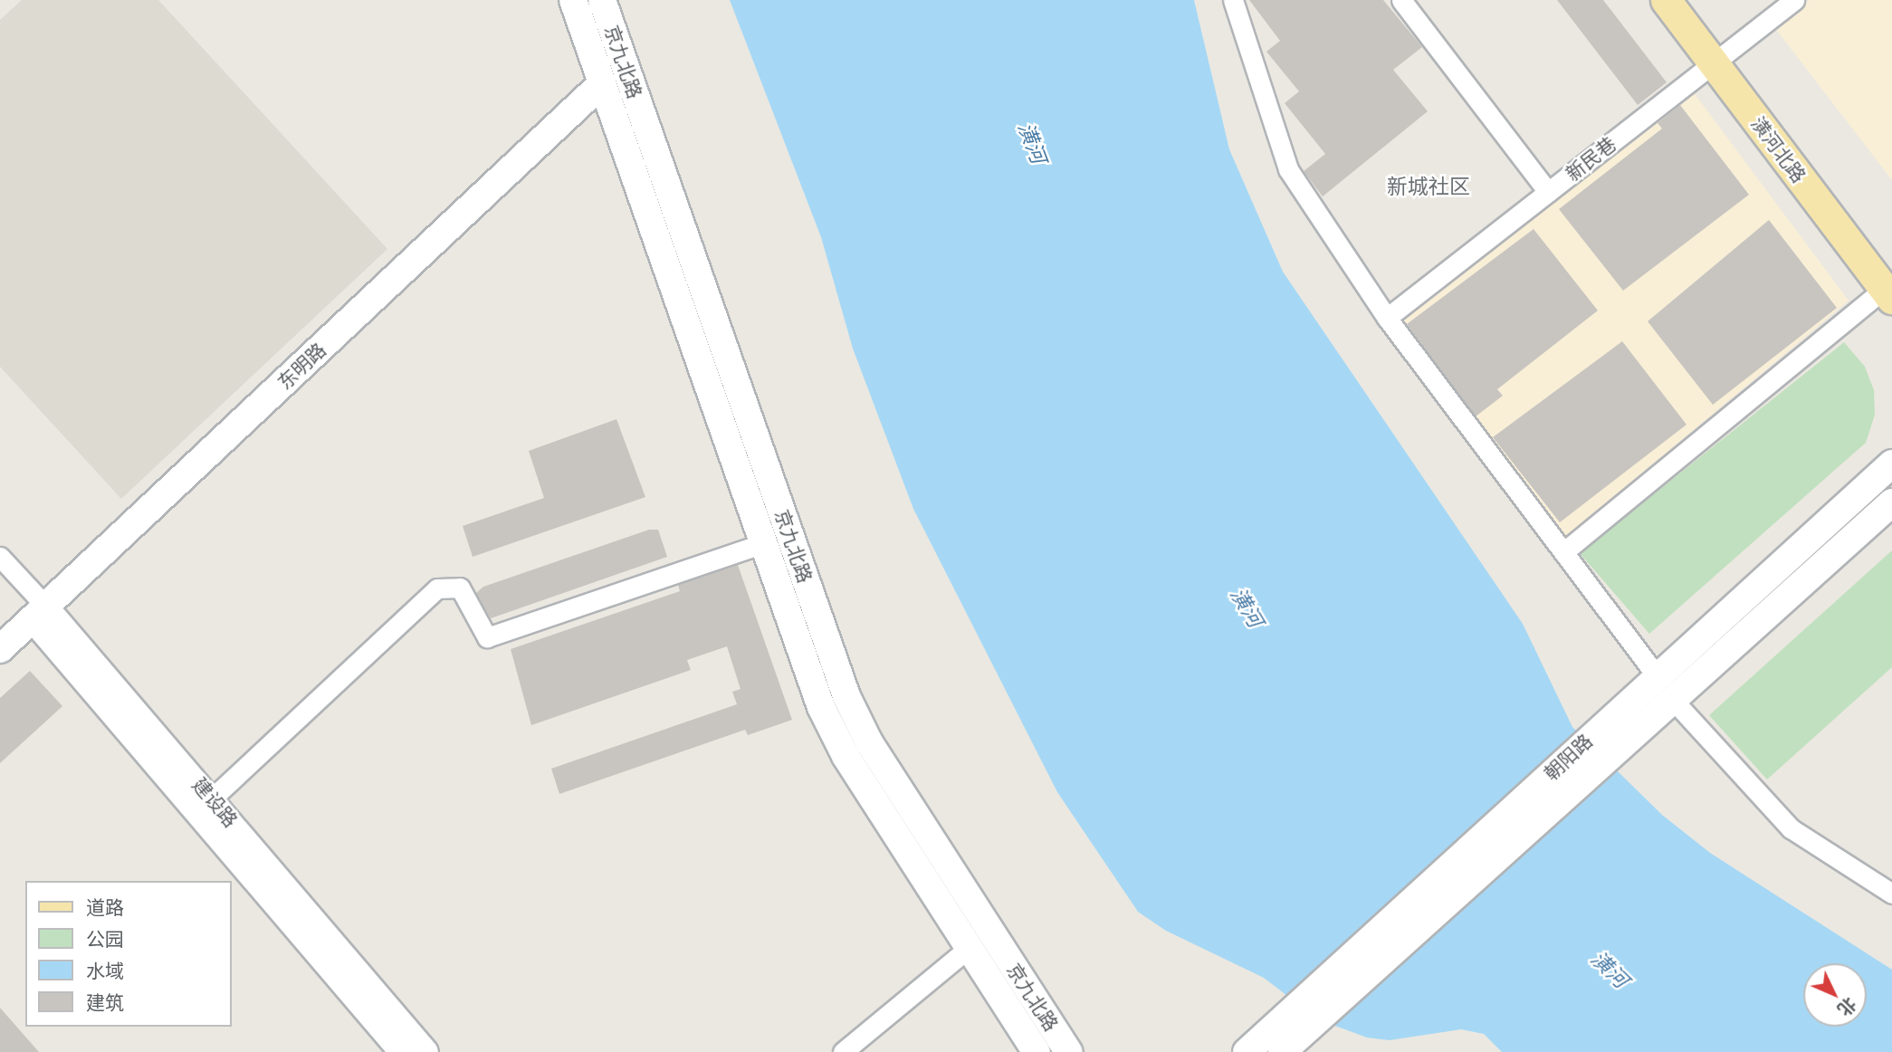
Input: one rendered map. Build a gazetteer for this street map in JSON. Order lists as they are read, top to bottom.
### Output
{
  "streets": {
    "main road": [
      "京九北路",
      "潢河北路",
      "东明路",
      "朝阳路"
    ],
    "street": ["新民巷", "建设路"]
  },
  "crossings": [
    ["京九北路", "东明路"],
    ["潢河北路", "新民巷"],
    ["东明路", "建设路"]
  ],
  "districts": ["新城社区"],
  "water": ["潢河"],
  "legend": [
    "道路",
    "公园",
    "水域",
    "建筑"
  ],
  "north": "bottom right"
}
